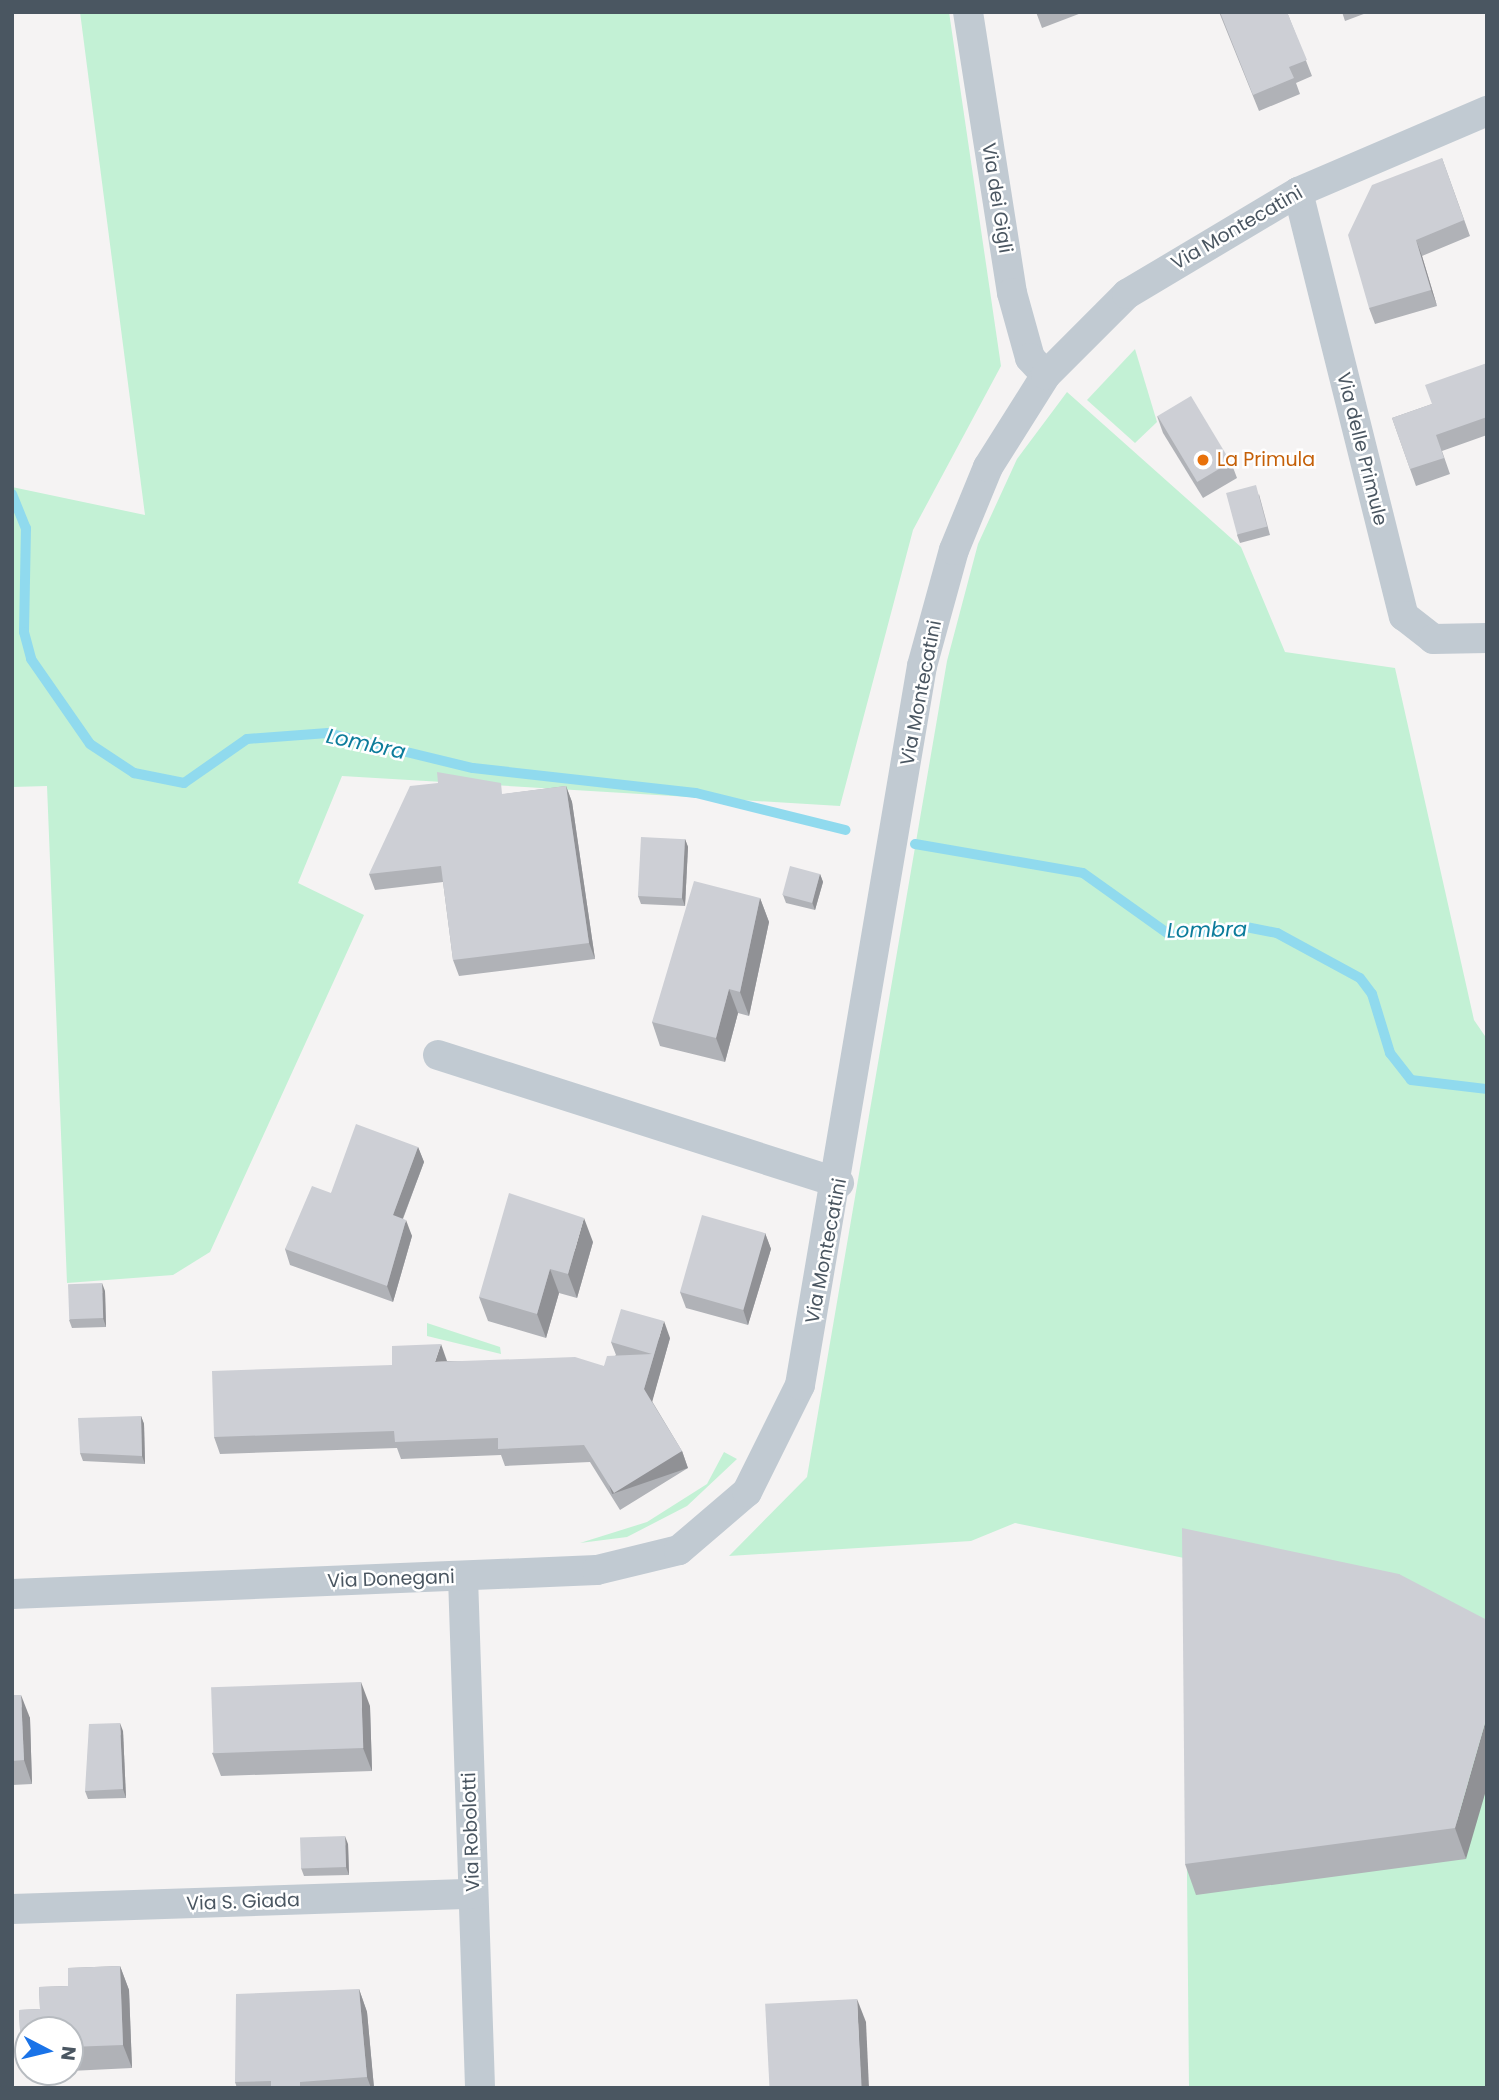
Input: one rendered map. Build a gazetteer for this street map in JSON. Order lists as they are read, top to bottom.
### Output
{
  "streets": {
    "street": [
      "Via dei Gigli",
      "Via Montecatini",
      "Via delle Primule",
      "Via Donegani",
      "Via Robolotti",
      "Via S. Giada"
    ]
  },
  "crossings": [
    ["Via dei Gigli", "Via Montecatini"],
    ["Via Montecatini", "Via delle Primule"],
    ["Via Montecatini", "Via Donegani"],
    ["Via Donegani", "Via Robolotti"],
    ["Via Robolotti", "Via S. Giada"]
  ],
  "water": ["Lombra"],
  "places": ["La Primula"],
  "north": "right"
}
